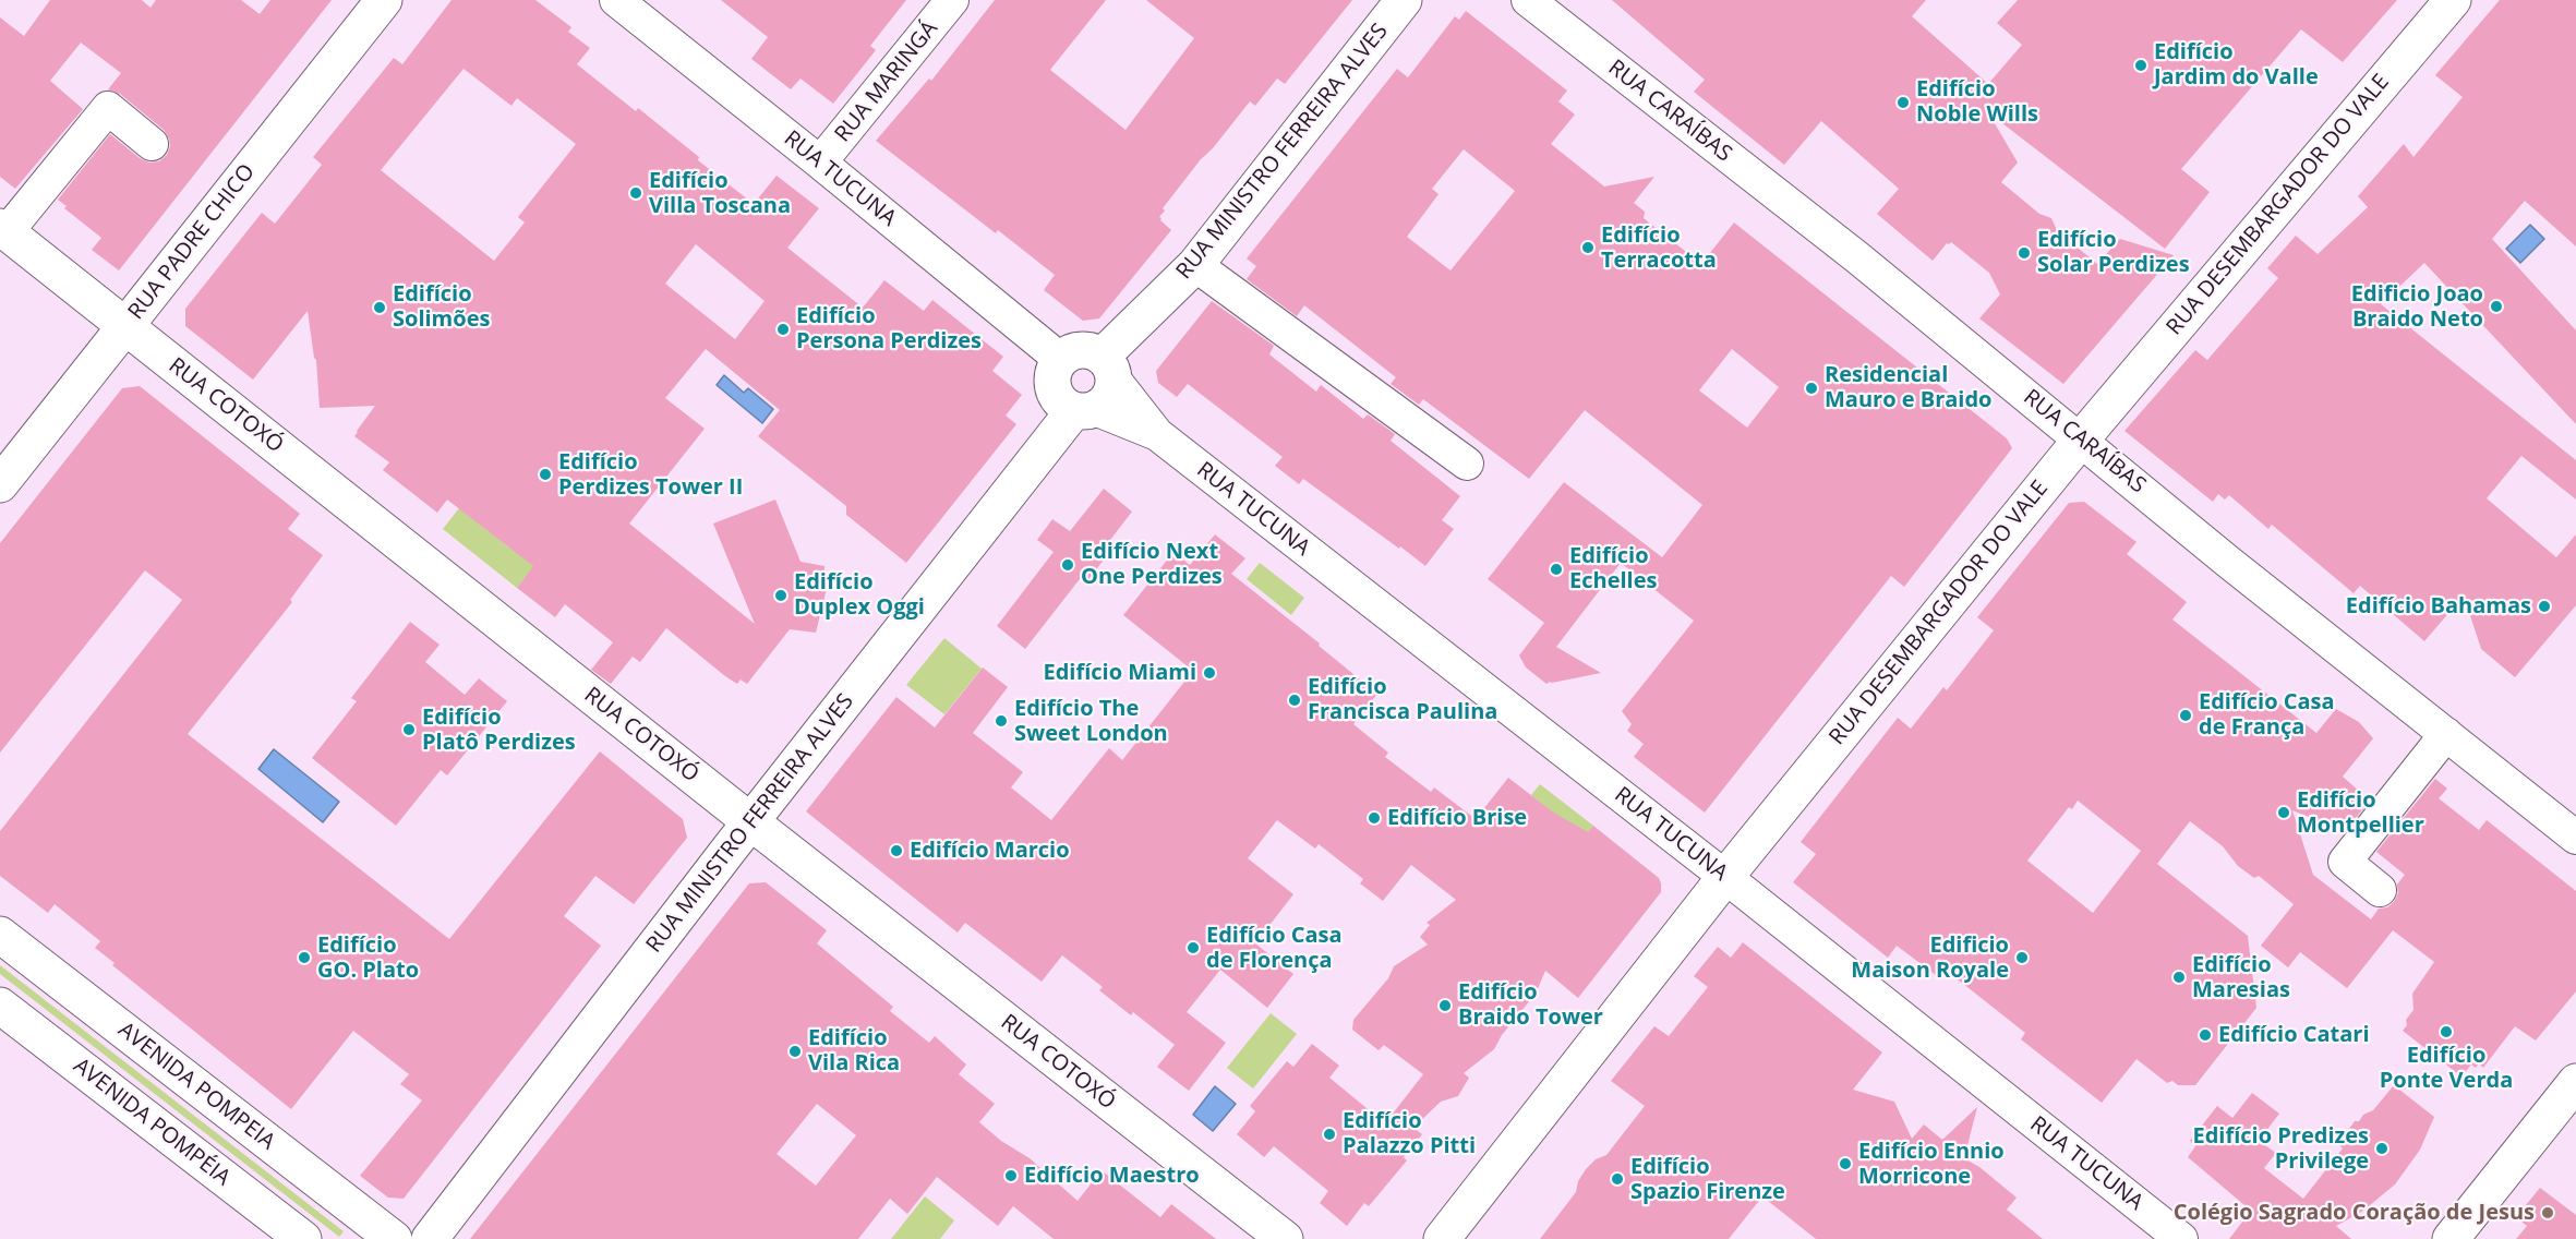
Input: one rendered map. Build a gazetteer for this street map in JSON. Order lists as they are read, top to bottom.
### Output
{
  "streets": {
    "street": [
      "RUA MARINGÁ",
      "RUA CARAÍBAS",
      "RUA MINISTRO FERREIRA ALVES",
      "RUA TUCUNA",
      "RUA DESEMBARGADOR DO VALE",
      "RUA PADRE CHICO",
      "RUA COTOXÓ",
      "AVENIDA POMPEIA",
      "AVENIDA POMPÉIA"
    ]
  },
  "crossings": [
    ["RUA MARINGÁ", "RUA TUCUNA"],
    ["RUA CARAÍBAS", "RUA DESEMBARGADOR DO VALE"],
    ["RUA MINISTRO FERREIRA ALVES", "RUA TUCUNA"],
    ["RUA MINISTRO FERREIRA ALVES", "RUA COTOXÓ"],
    ["RUA TUCUNA", "RUA DESEMBARGADOR DO VALE"],
    ["RUA PADRE CHICO", "RUA COTOXÓ"]
  ],
  "places": [
    "Edifício Jardim do Valle",
    "Edifício Noble Wills",
    "Edifício Villa Toscana",
    "Edifício Terracotta",
    "Edifício Solar Perdizes",
    "Edificio Joao Braido Neto",
    "Edifício Solimões",
    "Edifício Persona Perdizes",
    "Residencial Mauro e Braido",
    "Edifício Perdizes Tower II",
    "Edifício Next One Perdizes",
    "Edifício Echelles",
    "Edifício Duplex Oggi",
    "Edifício Bahamas",
    "Edifício Miami",
    "Edifício Francisca Paulina",
    "Edifício Casa de França",
    "Edifício The Sweet London",
    "Edifício Platô Perdizes",
    "Edifício Montpellier",
    "Edifício Brise",
    "Edifício Marcio",
    "Edifício Casa de Florença",
    "Edifício GO. Plato",
    "Edificio Maison Royale",
    "Edifício Maresias",
    "Edifício Braido Tower",
    "Edifício Ponte Verda",
    "Edifício Catari",
    "Edifício Vila Rica",
    "Edifício Palazzo Pitti",
    "Edifício Predizes Privilege",
    "Edifício Ennio Morricone",
    "Edifício Maestro",
    "Edifício Spazio Firenze",
    "Colégio Sagrado Coração de Jesus"
  ]
}
